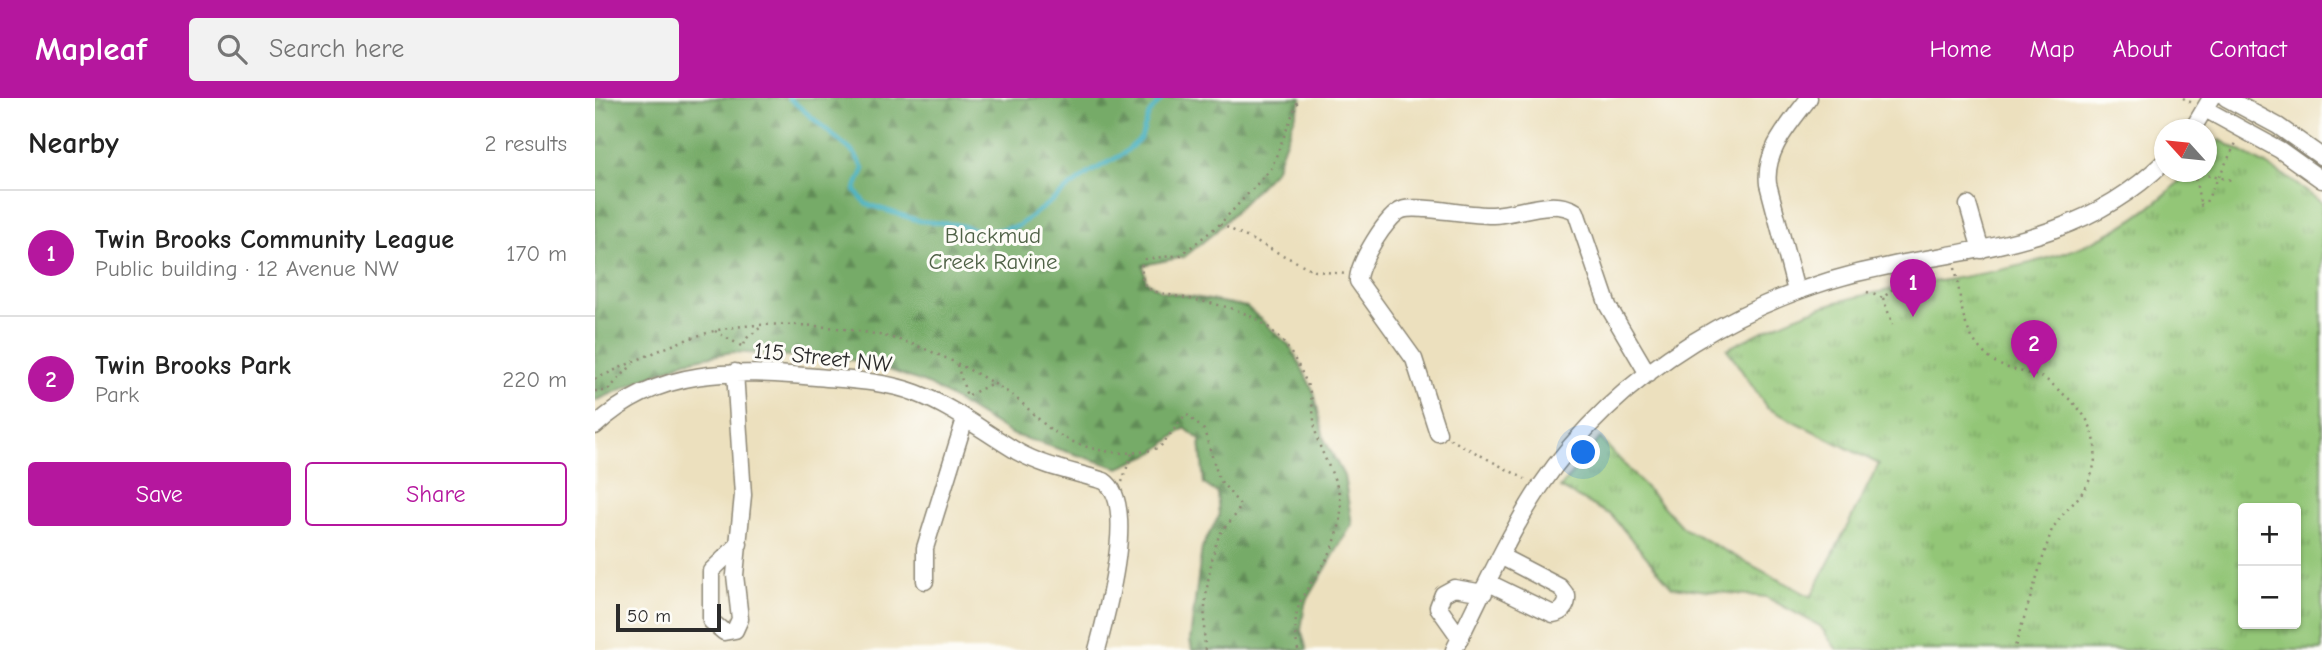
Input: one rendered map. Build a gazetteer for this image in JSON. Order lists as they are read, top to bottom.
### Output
{
  "streets": {
    "street": ["115 Street NW"]
  },
  "parks": ["Blackmud Creek Ravine"],
  "scale_bar": "50 m",
  "north": "top left",
  "page": {
    "header": "Mapleaf",
    "search": "Search here",
    "nav": [
      "Home",
      "Map",
      "About",
      "Contact"
    ],
    "heading": ["Nearby", "2 results"],
    "list": [
      {
        "mark": "1",
        "name": "Twin Brooks Community League",
        "note": "Public building · 12 Avenue NW",
        "value": "170 m"
      },
      {
        "mark": "2",
        "name": "Twin Brooks Park",
        "note": "Park",
        "value": "220 m"
      }
    ],
    "pins": ["1", "2"],
    "buttons": ["Save", "Share"],
    "map_buttons": ["+", "−"],
    "scale": "50 m"
  }
}
